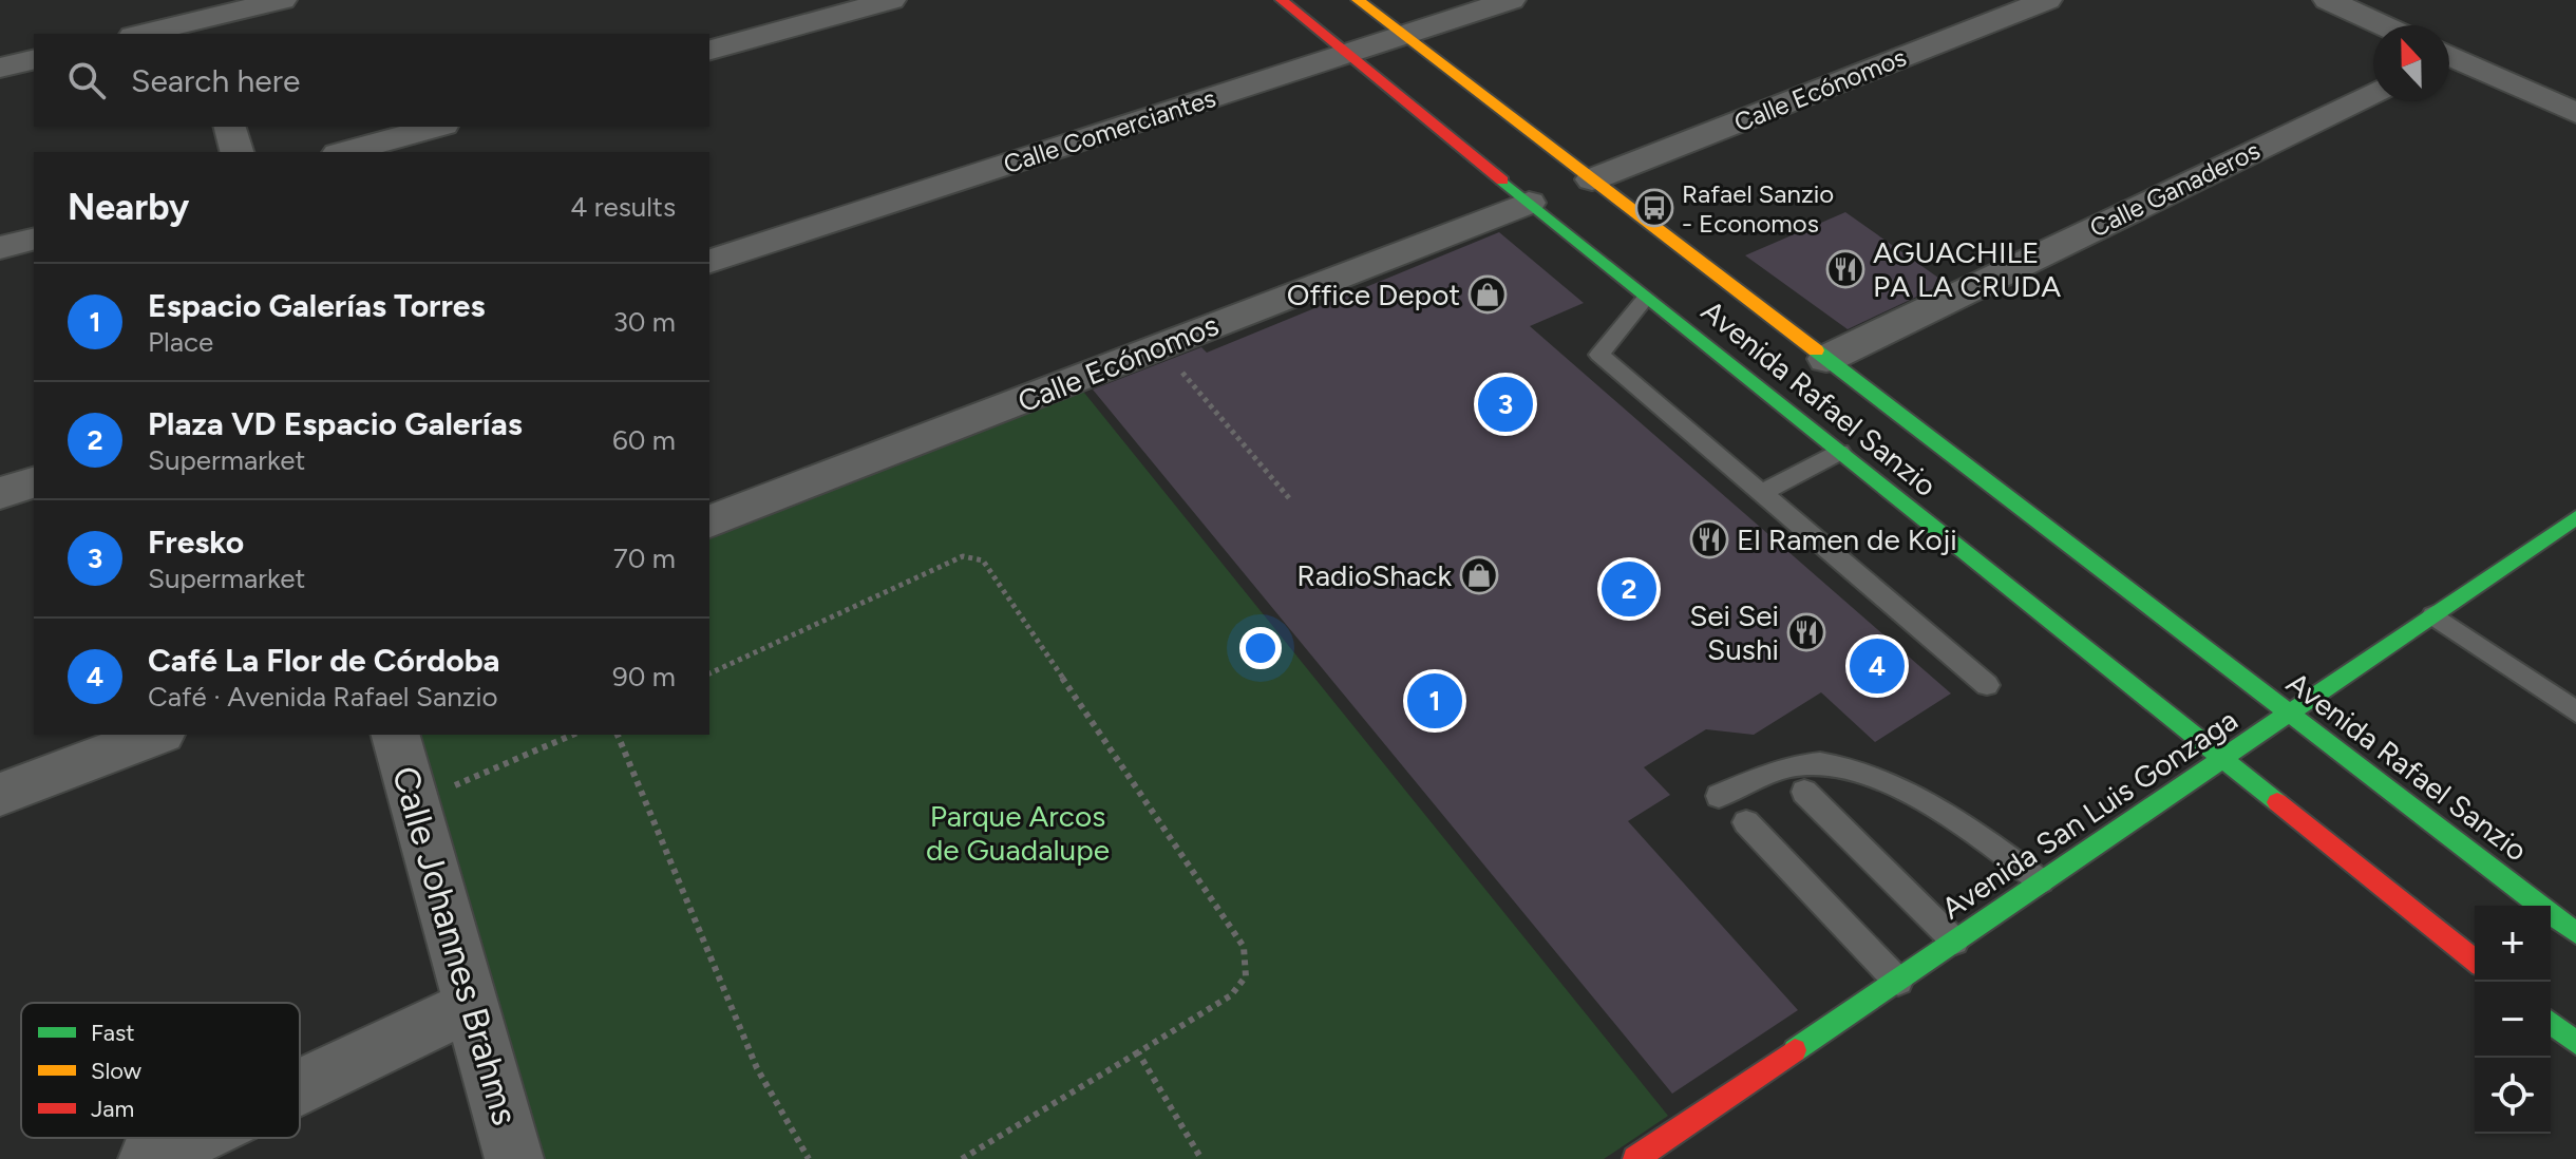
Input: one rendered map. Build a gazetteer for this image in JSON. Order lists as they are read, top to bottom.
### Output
{
  "streets": {
    "main road": ["Avenida Rafael Sanzio", "Avenida San Luis Gonzaga"],
    "street": [
      "Calle Ecónomos",
      "Calle Comerciantes",
      "Calle Ganaderos",
      "Calle Johannes Brahms"
    ]
  },
  "crossings": [
    ["Calle Ecónomos", "Avenida Rafael Sanzio"],
    ["Calle Comerciantes", "Avenida Rafael Sanzio"],
    ["Calle Ganaderos", "Avenida Rafael Sanzio"],
    ["Avenida Rafael Sanzio", "Avenida San Luis Gonzaga"]
  ],
  "parks": ["Parque Arcos de Guadalupe"],
  "places": {
    "bus stop": ["Rafael Sanzio - Economos"],
    "restaurant": ["AGUACHILE PA LA CRUDA", "El Ramen de Koji", "Sei Sei Sushi"],
    "shop": ["Office Depot", "RadioShack"]
  },
  "legend": ["Fast", "Slow", "Jam"],
  "north": "top",
  "page": {
    "search": "Search here",
    "heading": ["Nearby", "4 results"],
    "list": [
      {
        "mark": "1",
        "name": "Espacio Galerías Torres",
        "note": "Place",
        "value": "30 m"
      },
      {
        "mark": "2",
        "name": "Plaza VD Espacio Galerías",
        "note": "Supermarket",
        "value": "60 m"
      },
      {
        "mark": "3",
        "name": "Fresko",
        "note": "Supermarket",
        "value": "70 m"
      },
      {
        "mark": "4",
        "name": "Café La Flor de Córdoba",
        "note": "Café · Avenida Rafael Sanzio",
        "value": "90 m"
      }
    ],
    "pins": [
      "3",
      "2",
      "4",
      "1"
    ],
    "map_buttons": ["+", "−"]
  }
}
